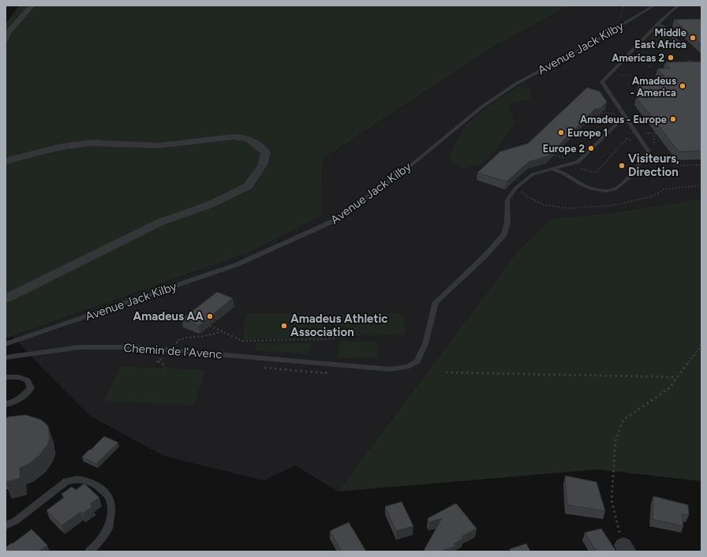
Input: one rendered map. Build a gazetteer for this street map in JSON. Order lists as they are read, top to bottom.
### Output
{
  "streets": {
    "lane": ["Avenue Jack Kilby", "Chemin de l'Avenc"]
  },
  "places": [
    "Middle East Africa",
    "Americas 2",
    "Amadeus - America",
    "Amadeus - Europe",
    "Europe 1",
    "Europe 2",
    "Visiteurs, Direction",
    "Amadeus AA",
    "Amadeus Athletic Association"
  ]
}
